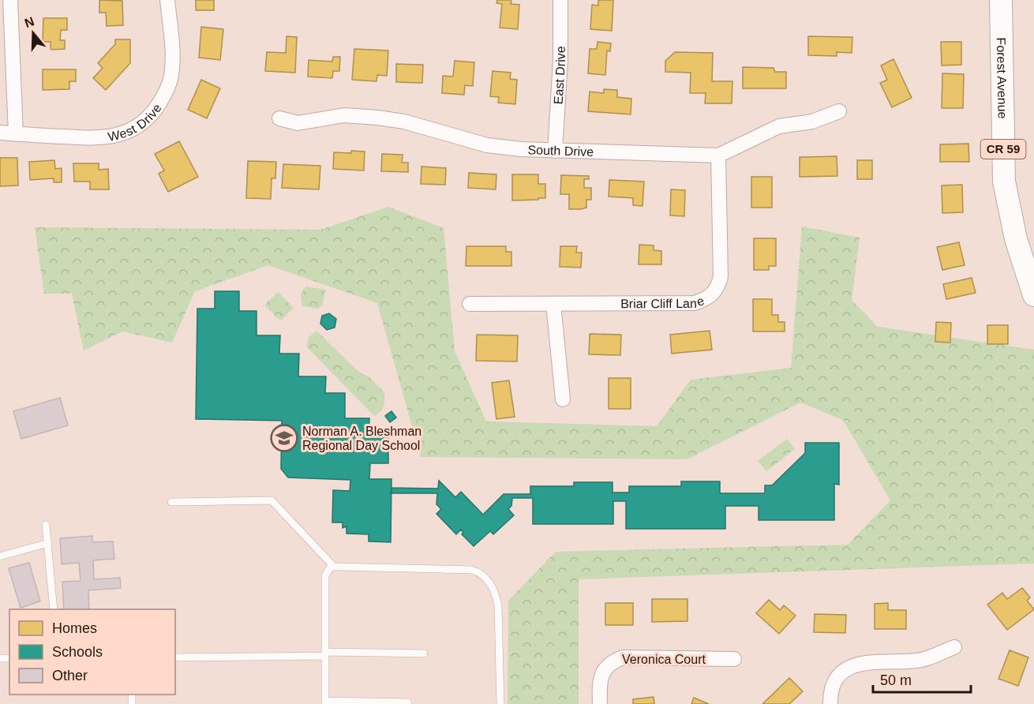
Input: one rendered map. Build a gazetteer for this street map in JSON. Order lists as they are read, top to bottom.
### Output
{
  "streets": {
    "main road": ["Forest Avenue", "CR 59"],
    "street": [
      "East Drive",
      "West Drive",
      "South Drive",
      "Briar Cliff Lane",
      "Veronica Court"
    ]
  },
  "crossings": [
    ["East Drive", "South Drive"],
    ["South Drive", "Briar Cliff Lane"]
  ],
  "places": {
    "school or university": ["Norman A. Bleshman Regional Day School"]
  },
  "legend": ["Homes", "Schools", "Other"],
  "scale_bar": "50 m",
  "north": "top"
}
